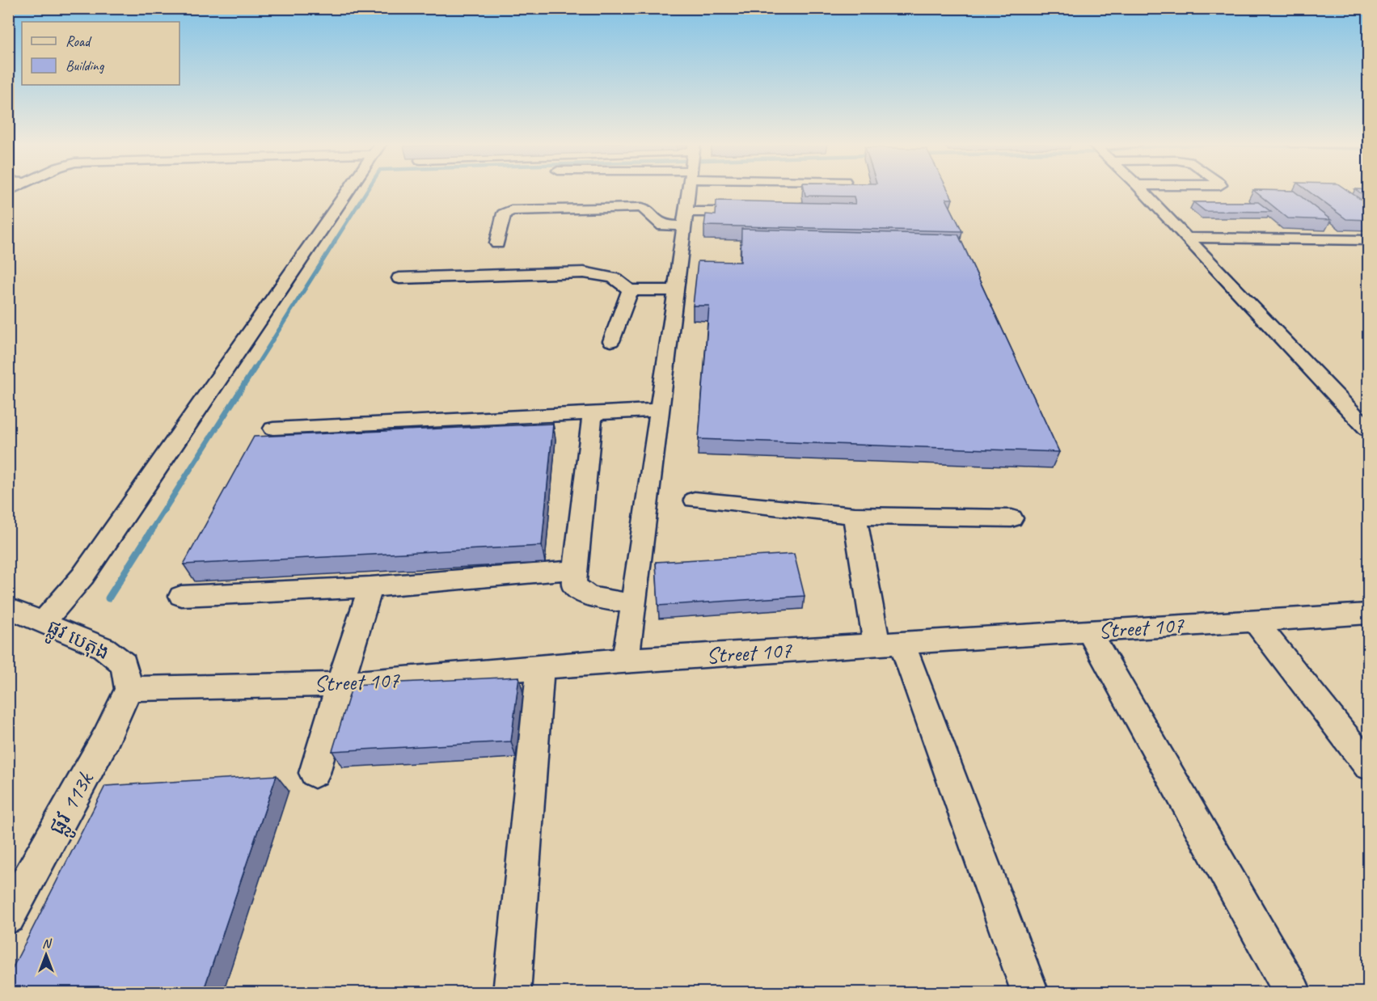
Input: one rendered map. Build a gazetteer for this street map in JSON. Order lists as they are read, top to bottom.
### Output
{
  "streets": {
    "street": ["Street 107", "ផ្លូវ បេតុង", "ផ្លូវ 113k"]
  },
  "crossings": [
    ["Street 107", "ផ្លូវ បេតុង"],
    ["Street 107", "ផ្លូវ 113k"],
    ["ផ្លូវ បេតុង", "ផ្លូវ 113k"]
  ],
  "legend": ["Road", "Building"],
  "north": "top"
}
